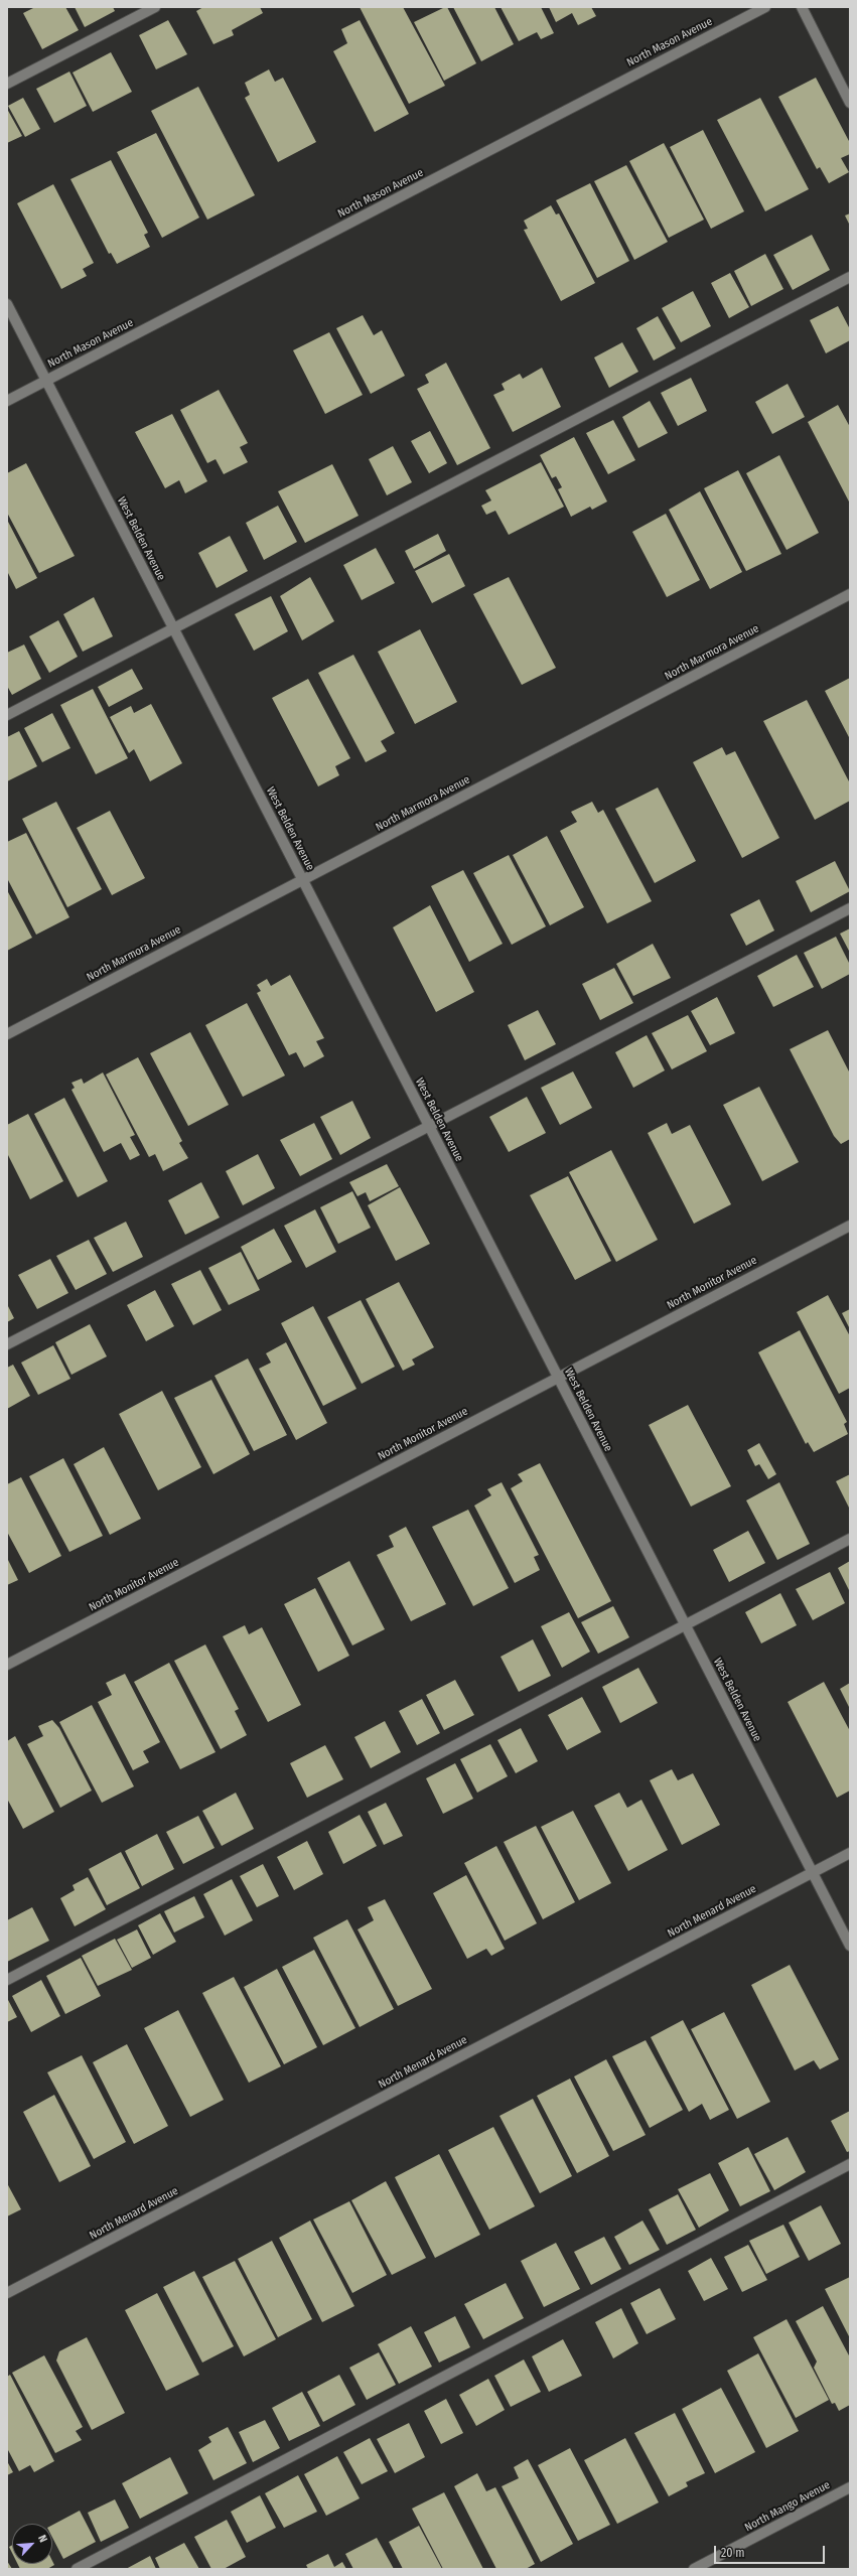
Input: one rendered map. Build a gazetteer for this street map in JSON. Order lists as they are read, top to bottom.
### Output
{
  "streets": {
    "street": [
      "North Mason Avenue",
      "West Belden Avenue",
      "North Marmora Avenue",
      "North Monitor Avenue",
      "North Menard Avenue",
      "North Mango Avenue"
    ]
  },
  "crossings": [
    ["North Mason Avenue", "West Belden Avenue"],
    ["West Belden Avenue", "North Marmora Avenue"],
    ["West Belden Avenue", "North Monitor Avenue"],
    ["West Belden Avenue", "North Menard Avenue"]
  ],
  "scale_bar": "20 m",
  "north": "top right"
}
